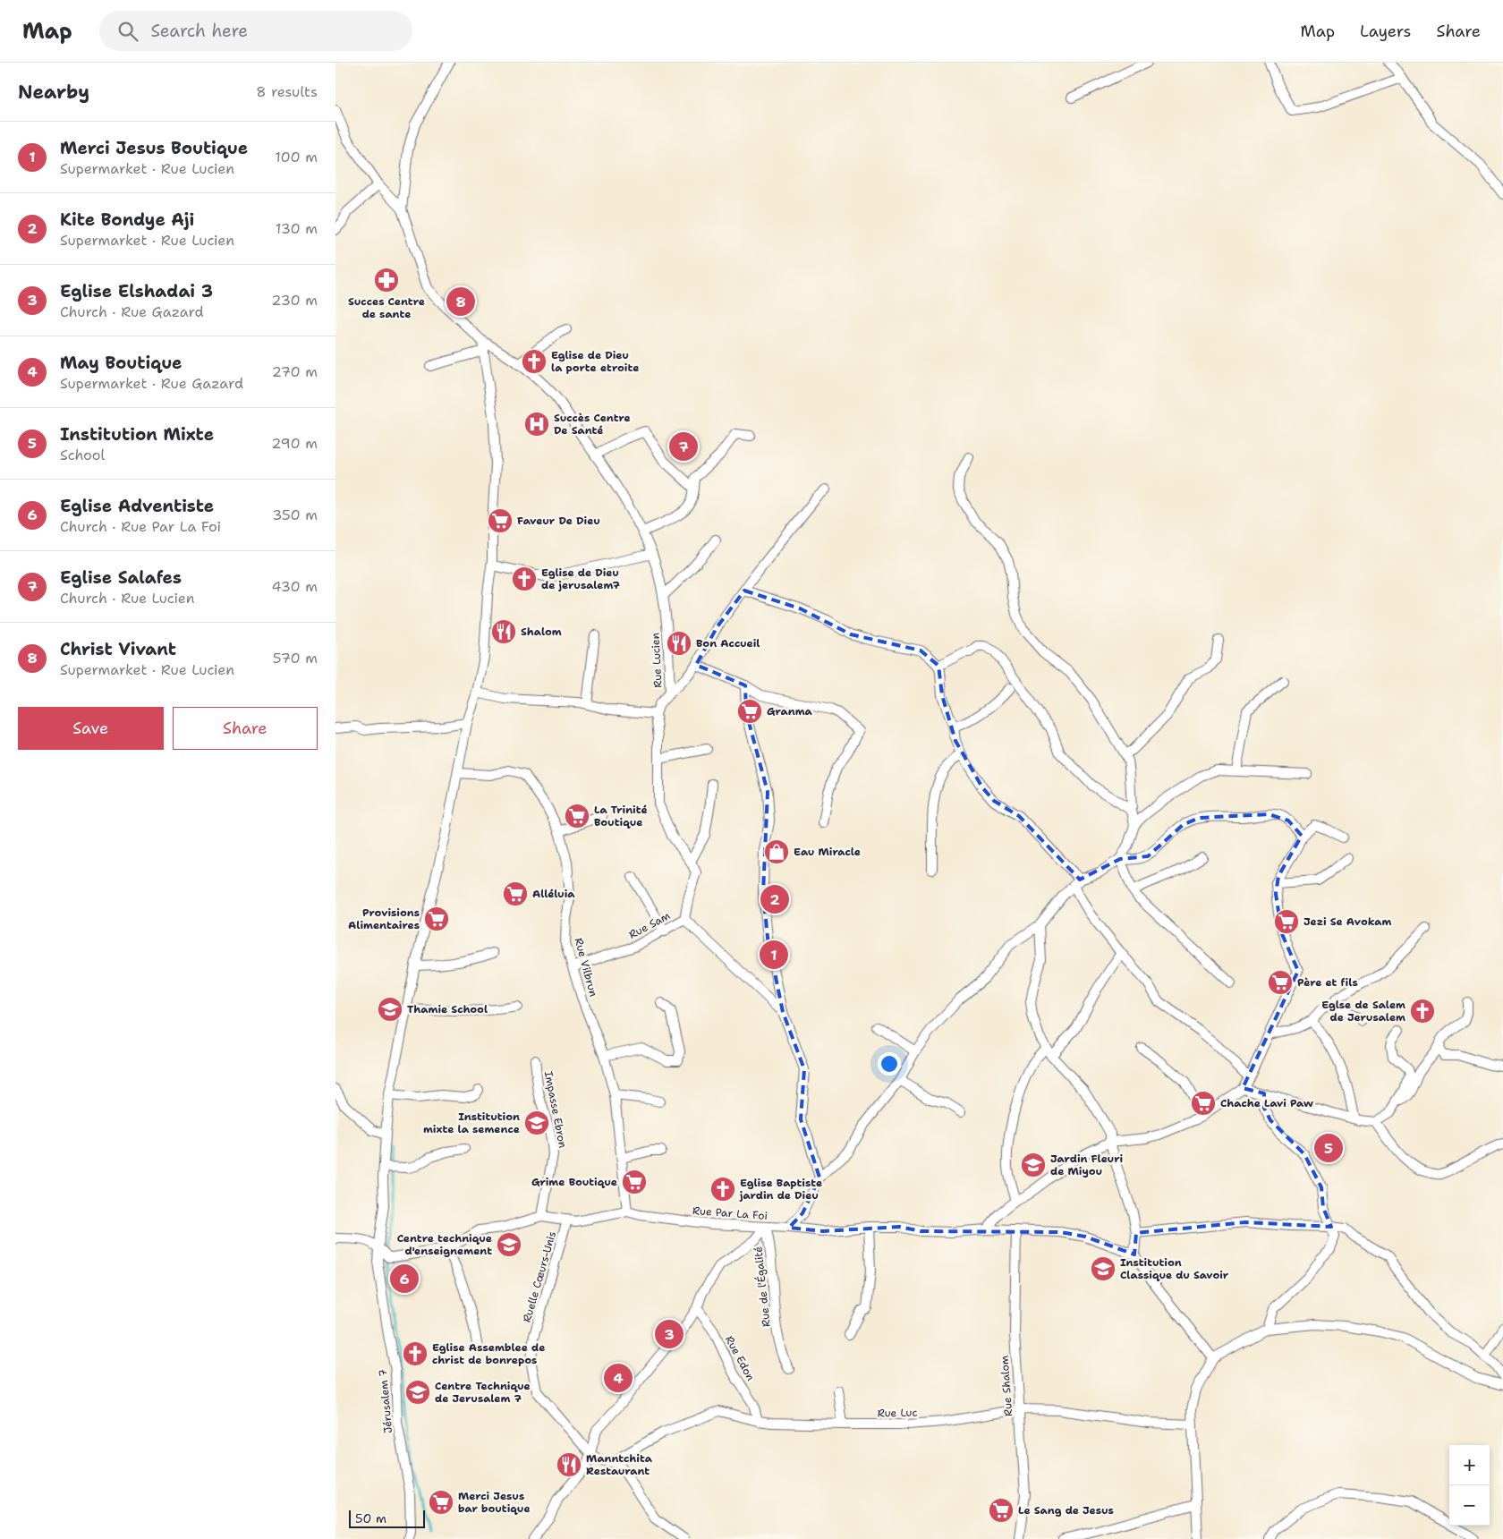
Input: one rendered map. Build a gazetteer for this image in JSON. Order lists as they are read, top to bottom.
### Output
{
  "streets": {
    "street": [
      "Rue Lucien",
      "Rue Sam",
      "Rue Vilbrun",
      "Impasse Ebron",
      "Rue Par La Foi",
      "Ruelle Cœurs-Unis",
      "Rue de l'Égalité",
      "Rue Edon",
      "Rue Shalom",
      "Jérusalem 7",
      "Rue Luc"
    ]
  },
  "crossings": [
    ["Rue Lucien", "Jérusalem 7"],
    ["Rue Sam", "Rue Vilbrun"],
    ["Rue Vilbrun", "Rue Par La Foi"],
    ["Rue Vilbrun", "Jérusalem 7"],
    ["Impasse Ebron", "Rue Par La Foi"],
    ["Rue Par La Foi", "Ruelle Cœurs-Unis"],
    ["Rue Par La Foi", "Rue de l'Égalité"],
    ["Rue Par La Foi", "Rue Shalom"],
    ["Rue Par La Foi", "Jérusalem 7"],
    ["Rue Edon", "Rue Luc"],
    ["Rue Shalom", "Rue Luc"]
  ],
  "places": {
    "pharmacy": ["Succes Centre de sante"],
    "church": [
      "Eglise de Dieu la porte etroite",
      "Eglise de Dieu de jerusalem7",
      "Eglse de Salem de Jerusalem",
      "Eglise Baptiste jardin de Dieu",
      "Eglise Assemblee de christ de bonrepos"
    ],
    "hospital": ["Succès Centre De Santé"],
    "supermarket": [
      "Faveur De Dieu",
      "Granma",
      "La Trinité Boutique",
      "Alléluia",
      "Provisions Alimentaires",
      "Jezi Se Avokam",
      "Père et fils",
      "Chache Lavi Paw",
      "Grime Boutique",
      "Merci Jesus bar boutique",
      "Le Sang de Jesus"
    ],
    "restaurant": ["Shalom", "Bon Accueil", "Manntchita Restaurant"],
    "shop": ["Eau Miracle"],
    "school or university": [
      "Thamie School",
      "Institution mixte la semence",
      "Jardin Fleuri de Miyou",
      "Centre technique d'enseignement",
      "Institution Classique du Savoir",
      "Centre Technique de Jerusalem 7"
    ]
  },
  "scale_bar": "50 m",
  "page": {
    "header": "Map",
    "search": "Search here",
    "nav": ["Map", "Layers", "Share"],
    "heading": ["Nearby", "8 results"],
    "list": [
      {
        "mark": "1",
        "name": "Merci Jesus Boutique",
        "note": "Supermarket · Rue Lucien",
        "value": "100 m"
      },
      {
        "mark": "2",
        "name": "Kite Bondye Aji",
        "note": "Supermarket · Rue Lucien",
        "value": "130 m"
      },
      {
        "mark": "3",
        "name": "Eglise Elshadai 3",
        "note": "Church · Rue Gazard",
        "value": "230 m"
      },
      {
        "mark": "4",
        "name": "May Boutique",
        "note": "Supermarket · Rue Gazard",
        "value": "270 m"
      },
      {
        "mark": "5",
        "name": "Institution Mixte",
        "note": "School",
        "value": "290 m"
      },
      {
        "mark": "6",
        "name": "Eglise Adventiste",
        "note": "Church · Rue Par La Foi",
        "value": "350 m"
      },
      {
        "mark": "7",
        "name": "Eglise Salafes",
        "note": "Church · Rue Lucien",
        "value": "430 m"
      },
      {
        "mark": "8",
        "name": "Christ Vivant",
        "note": "Supermarket · Rue Lucien",
        "value": "570 m"
      }
    ],
    "pins": [
      "8",
      "7",
      "2",
      "1",
      "5",
      "6",
      "3",
      "4"
    ],
    "buttons": ["Save", "Share"],
    "map_buttons": ["+", "−"],
    "scale": "50 m"
  }
}
